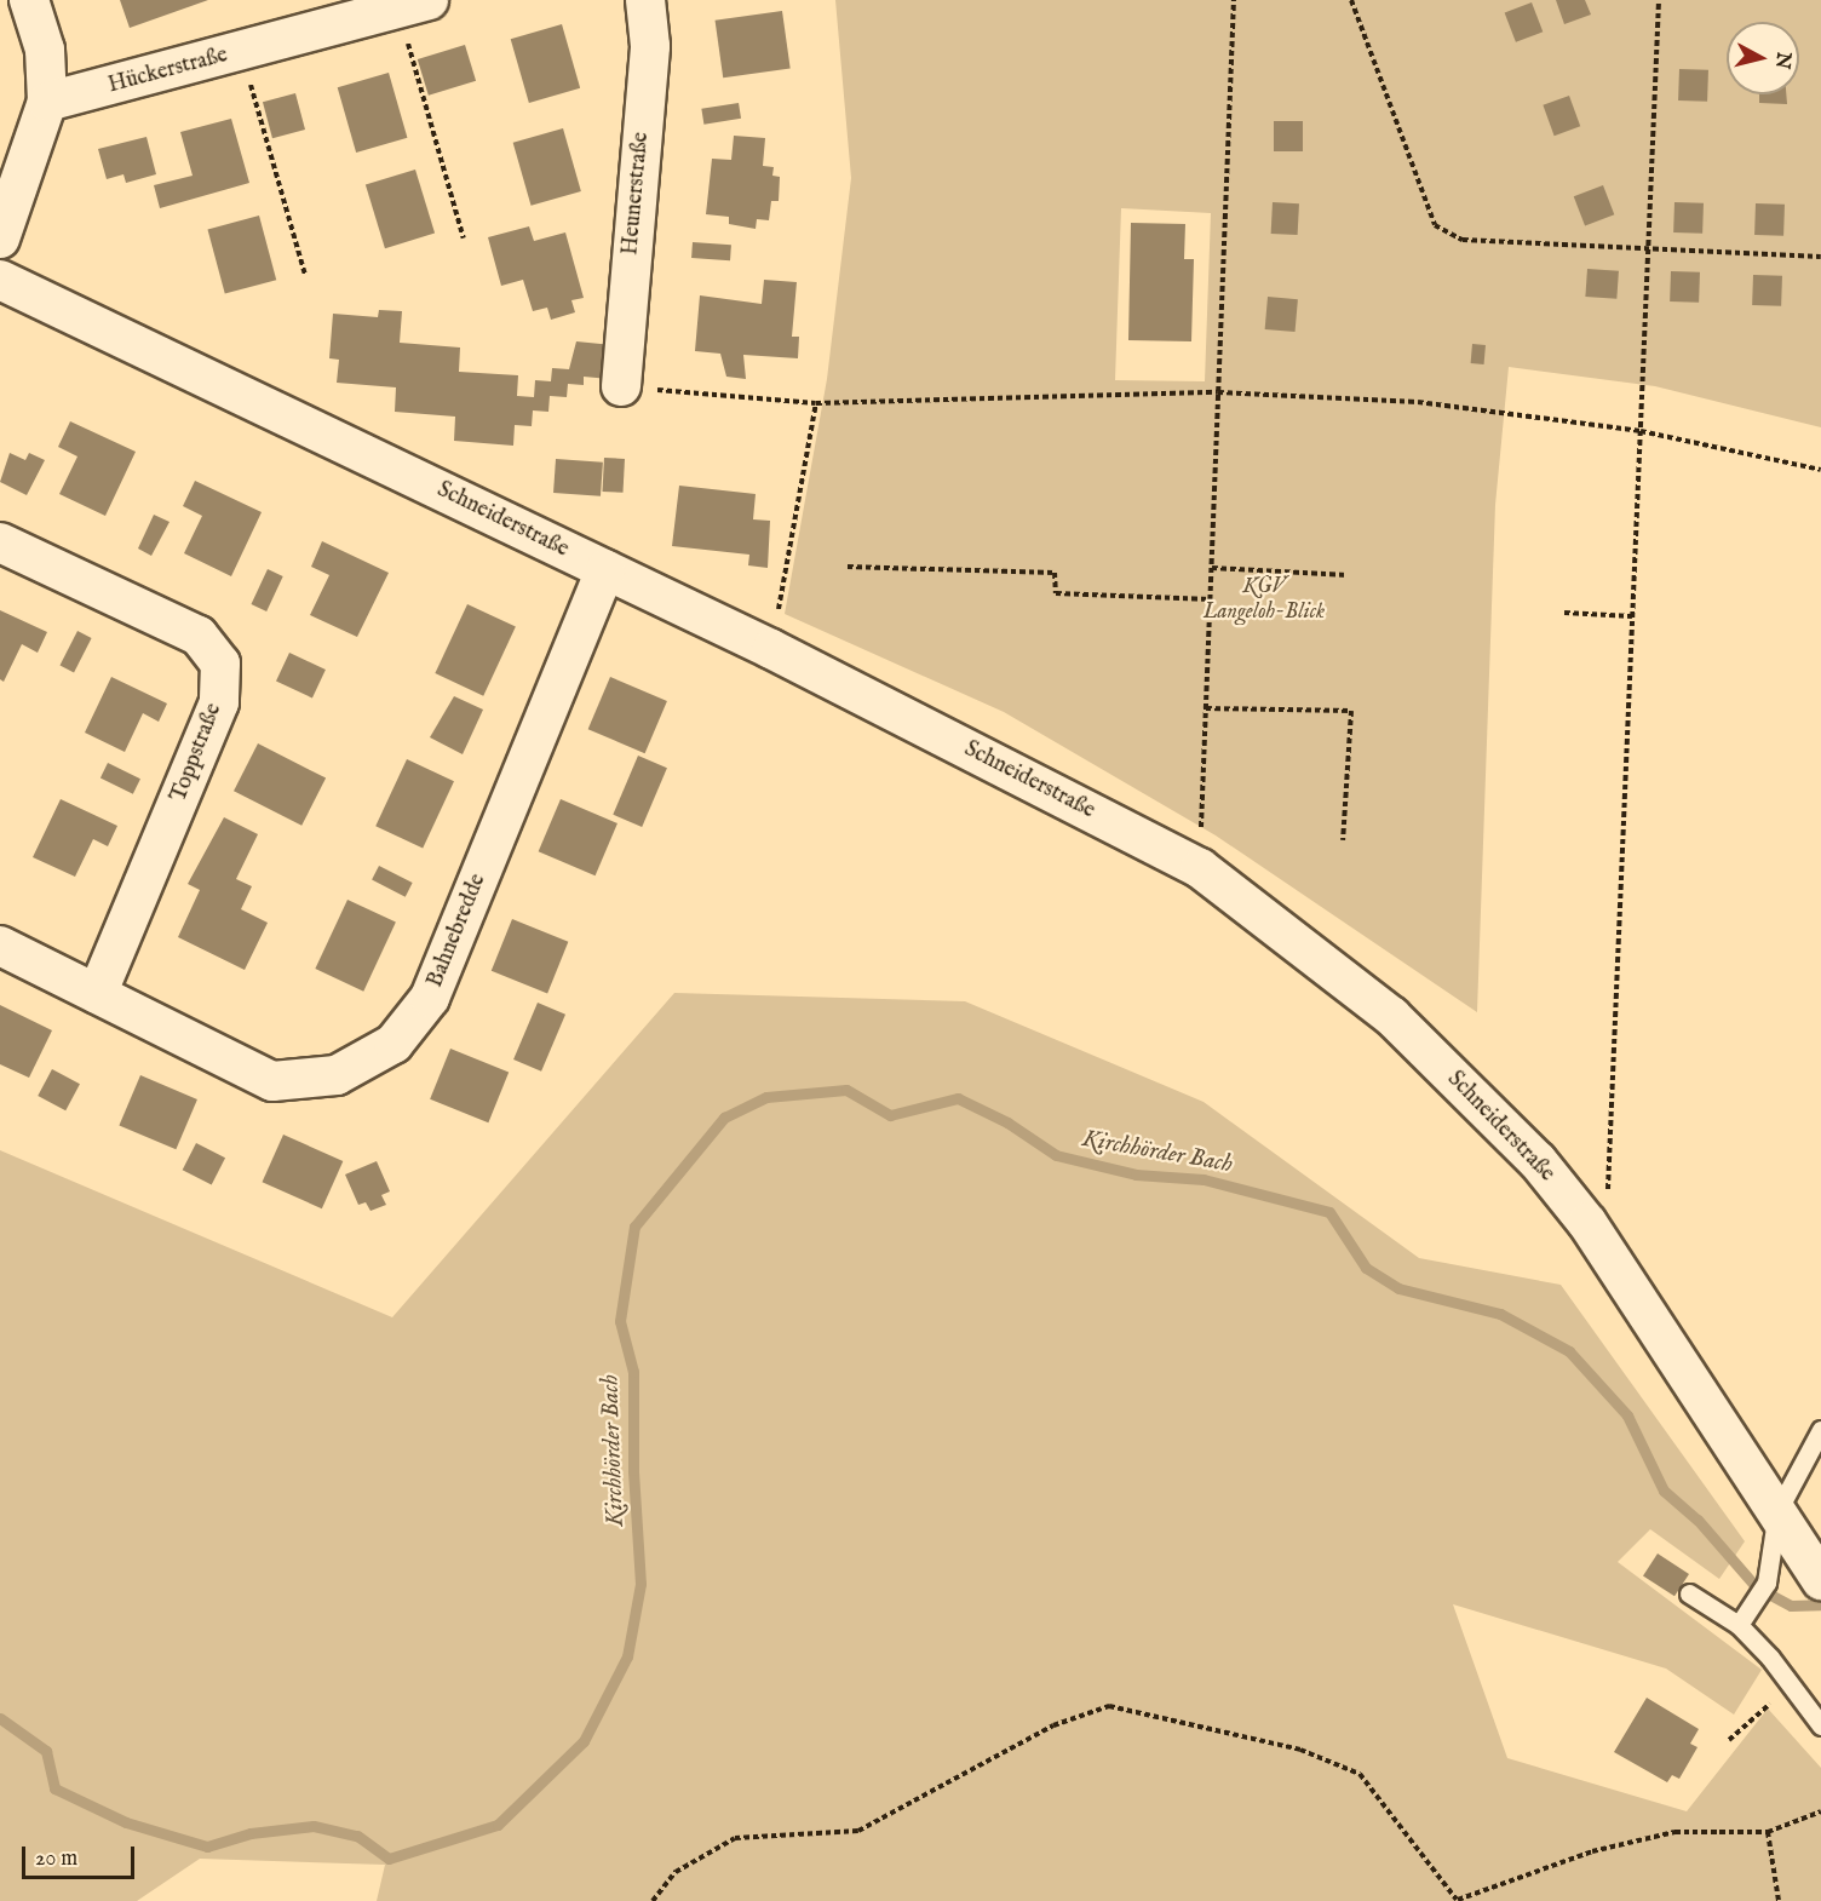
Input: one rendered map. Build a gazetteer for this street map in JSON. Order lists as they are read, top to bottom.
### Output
{
  "streets": {
    "street": [
      "Hückerstraße",
      "Heunerstraße",
      "Schneiderstraße",
      "Toppstraße",
      "Bahnebredde"
    ]
  },
  "crossings": [
    ["Schneiderstraße", "Bahnebredde"],
    ["Toppstraße", "Bahnebredde"]
  ],
  "water": ["Kirchhörder Bach"],
  "parks": ["KGV Langeloh-Blick"],
  "scale_bar": "20 m",
  "north": "right"
}
